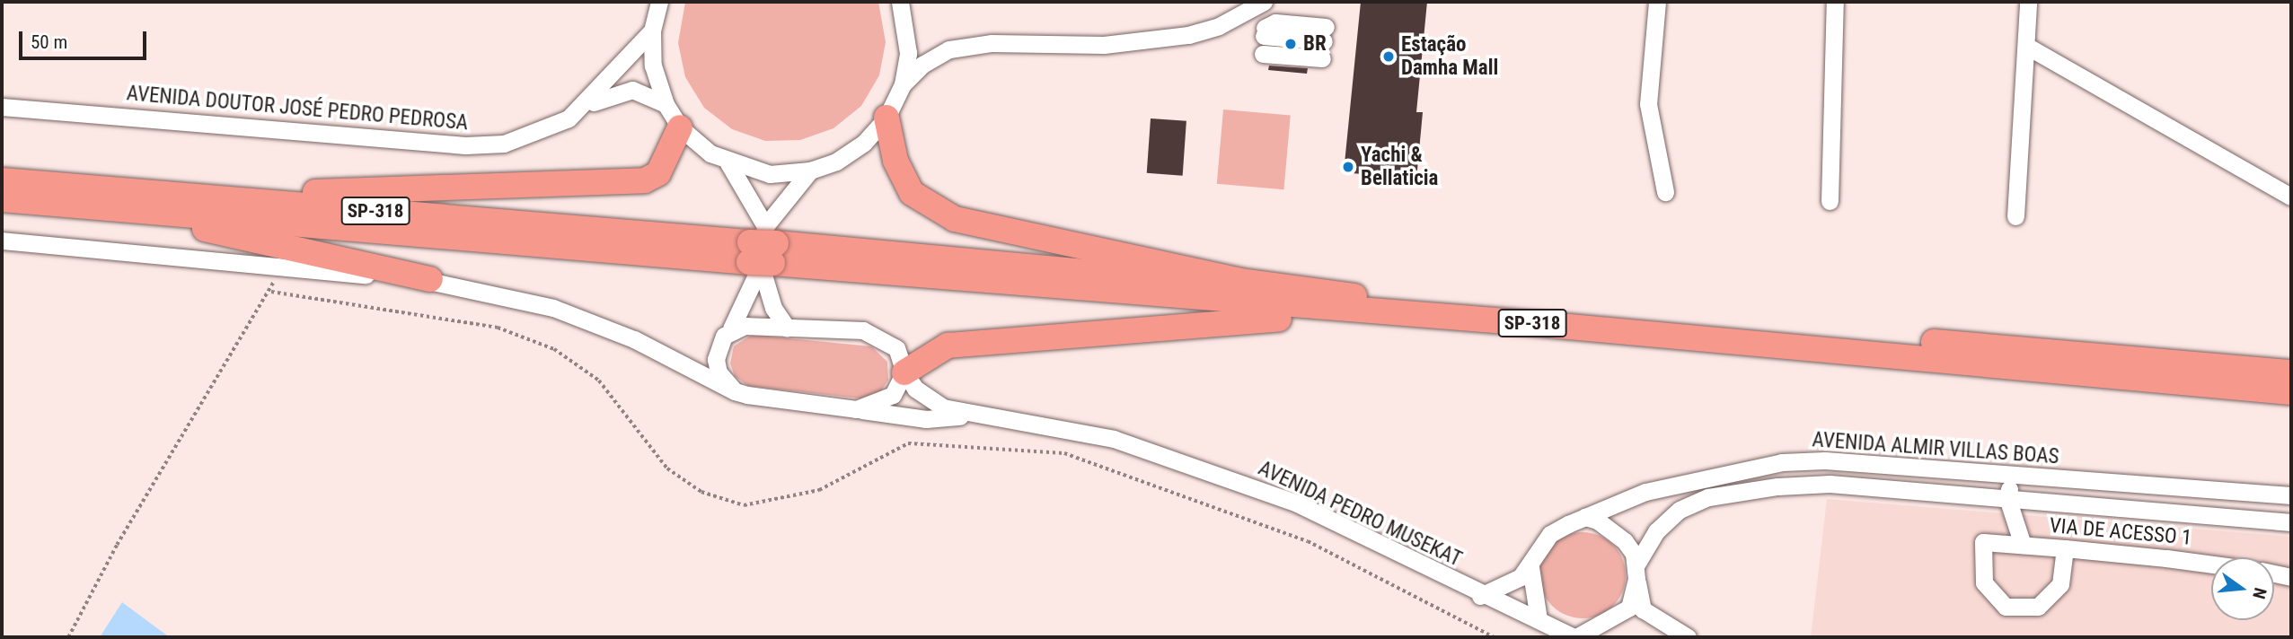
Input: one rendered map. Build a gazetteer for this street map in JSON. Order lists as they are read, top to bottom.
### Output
{
  "streets": {
    "highway": ["SP-318"],
    "street": [
      "AVENIDA DOUTOR JOSÉ PEDRO PEDROSA",
      "AVENIDA ALMIR VILLAS BOAS",
      "AVENIDA PEDRO MUSEKAT",
      "VIA DE ACESSO 1"
    ]
  },
  "crossings": [
    ["AVENIDA ALMIR VILLAS BOAS", "AVENIDA PEDRO MUSEKAT"]
  ],
  "places": ["BR", "Estação Damha Mall", "Yachi & Bellaticia"],
  "scale_bar": "50 m",
  "north": "right"
}
